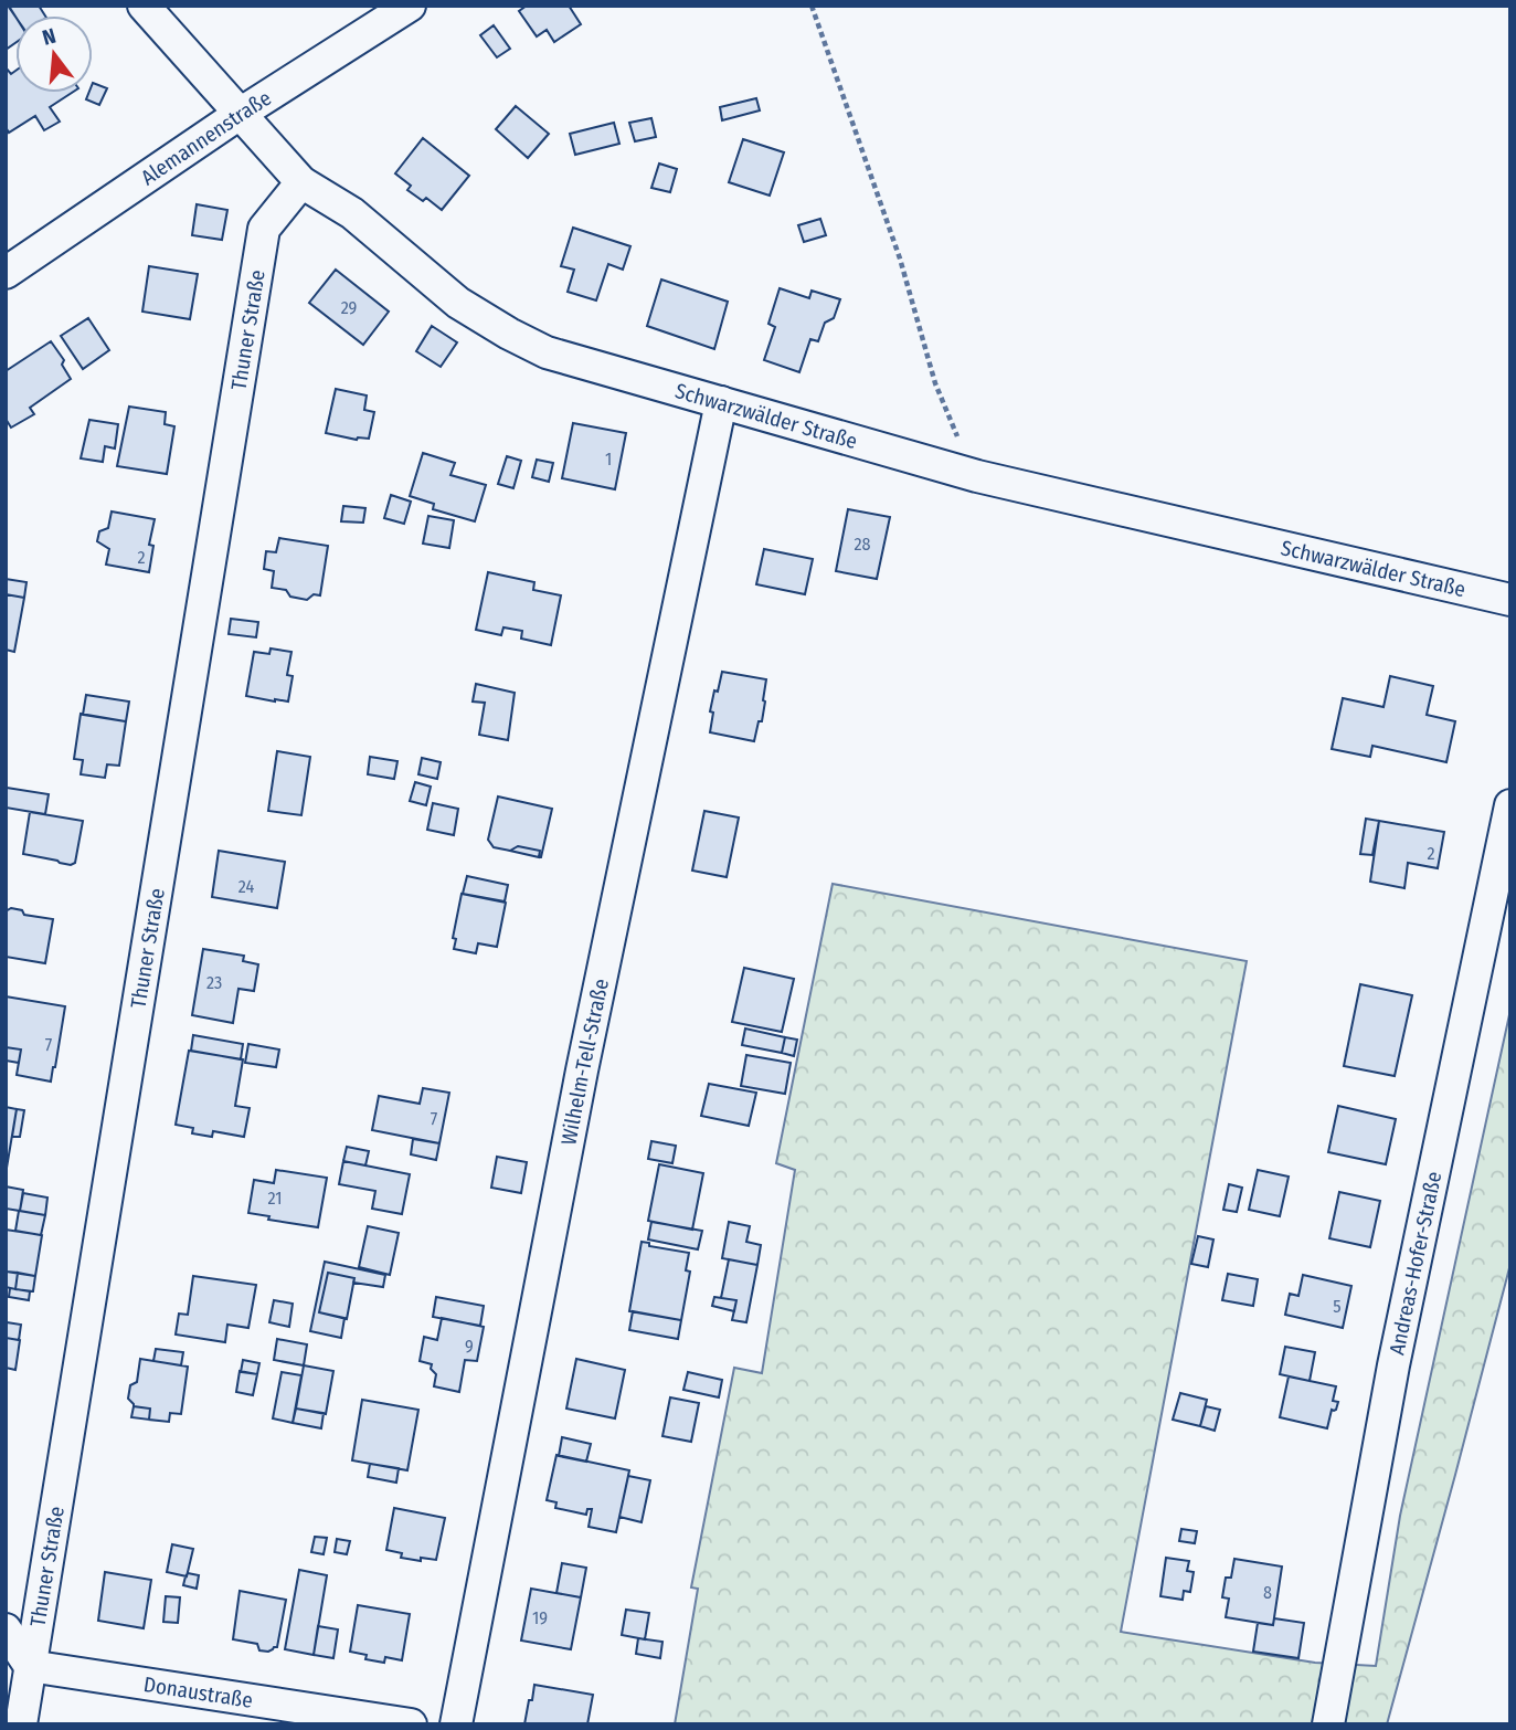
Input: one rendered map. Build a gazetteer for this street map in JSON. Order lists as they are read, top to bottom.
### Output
{
  "streets": {
    "street": [
      "Alemannenstraße",
      "Thuner Straße",
      "Schwarzwälder Straße",
      "Wilhelm-Tell-Straße",
      "Andreas-Hofer-Straße",
      "Donaustraße"
    ]
  },
  "crossings": [
    ["Alemannenstraße", "Schwarzwälder Straße"],
    ["Thuner Straße", "Schwarzwälder Straße"],
    ["Thuner Straße", "Donaustraße"],
    ["Schwarzwälder Straße", "Wilhelm-Tell-Straße"]
  ],
  "house_numbers": [
    "29",
    "1",
    "28",
    "2",
    "2",
    "24",
    "23",
    "7",
    "7",
    "21",
    "5",
    "9",
    "8",
    "19"
  ],
  "north": "top"
}
